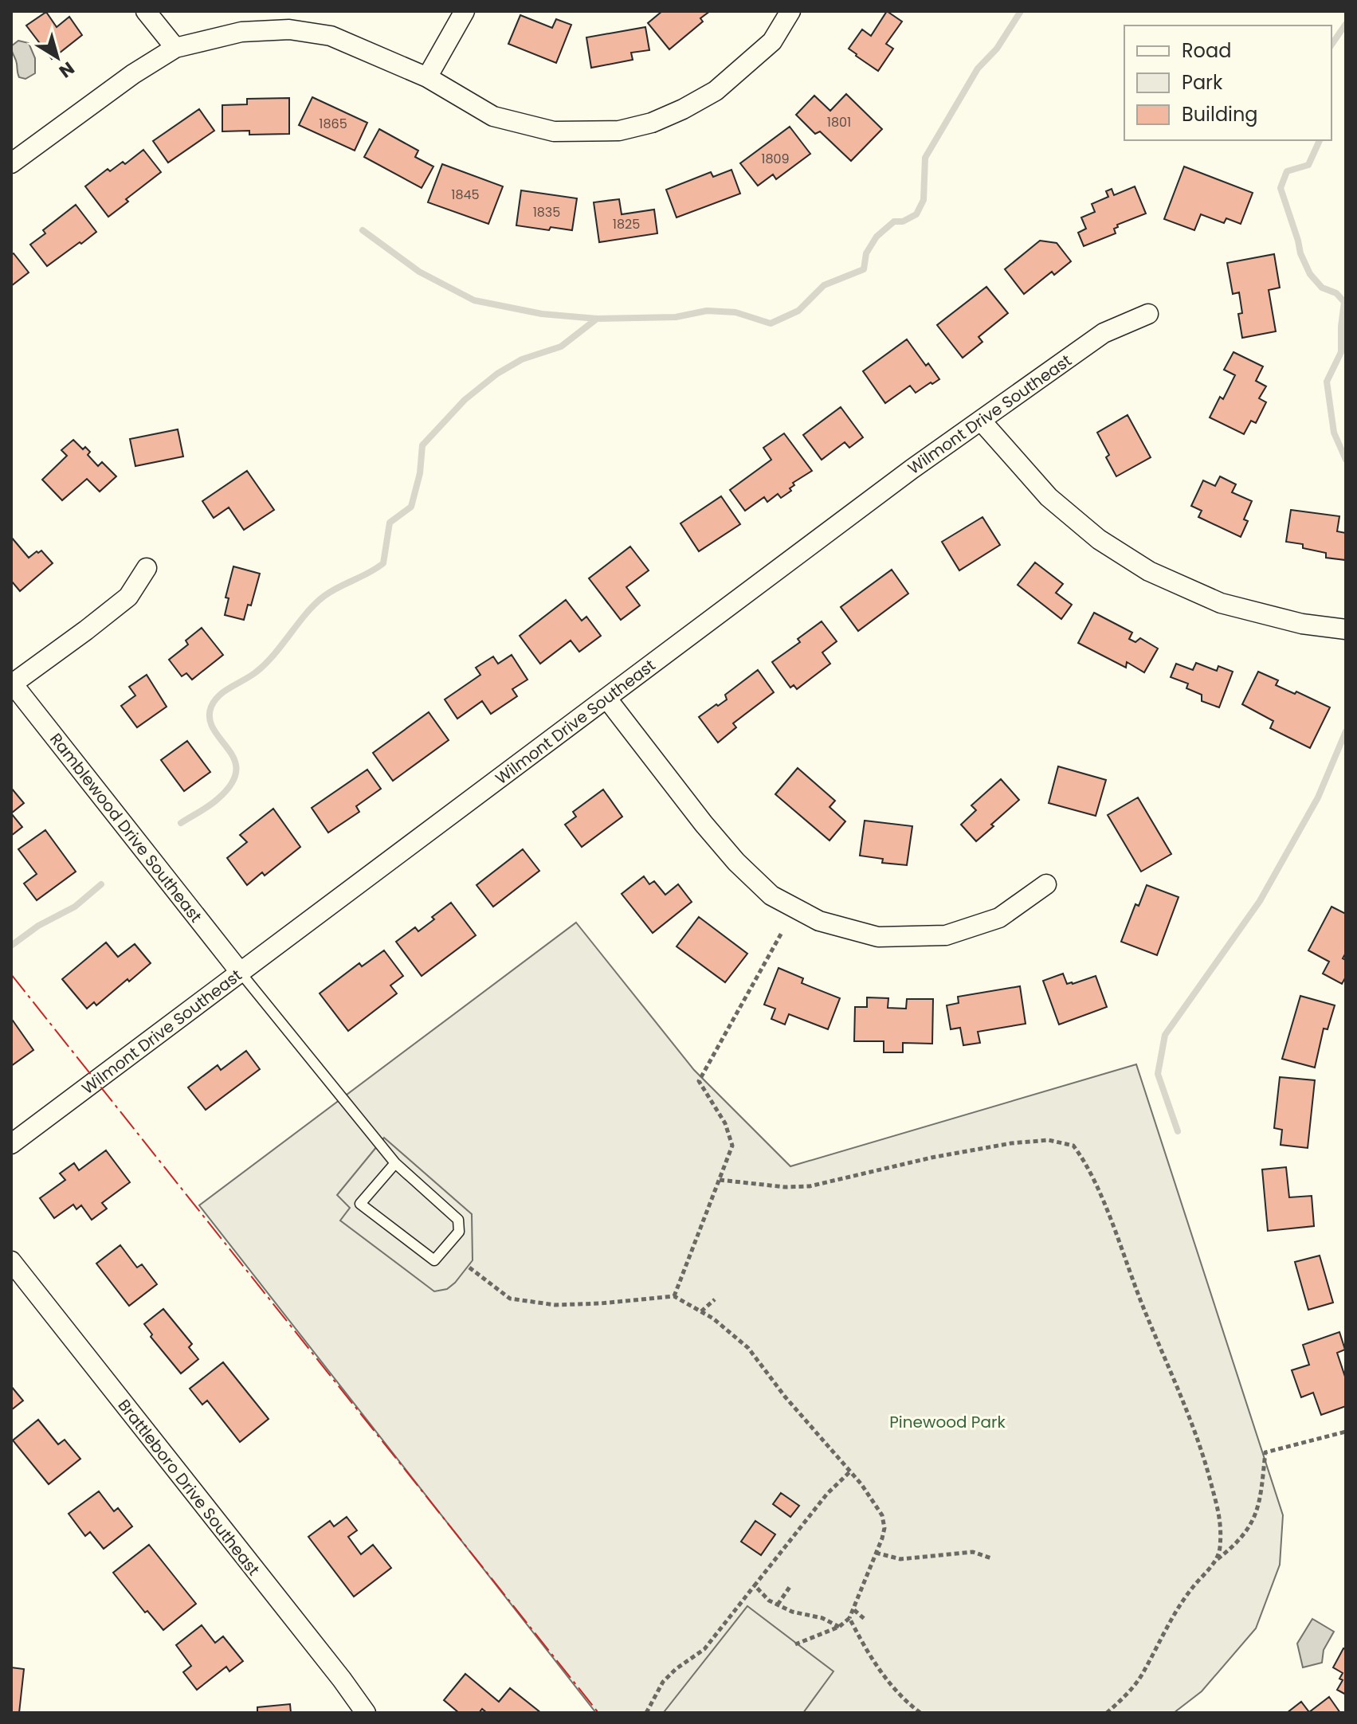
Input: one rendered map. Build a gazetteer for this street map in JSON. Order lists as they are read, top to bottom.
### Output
{
  "streets": {
    "street": ["Wilmont Drive Southeast", "Ramblewood Drive Southeast", "Brattleboro Drive Southeast"]
  },
  "crossings": [
    ["Wilmont Drive Southeast", "Ramblewood Drive Southeast"]
  ],
  "parks": ["Pinewood Park"],
  "house_numbers": [
    "1801",
    "1865",
    "1809",
    "1845",
    "1835",
    "1825"
  ],
  "legend": ["Road", "Park", "Building"],
  "north": "bottom right"
}
